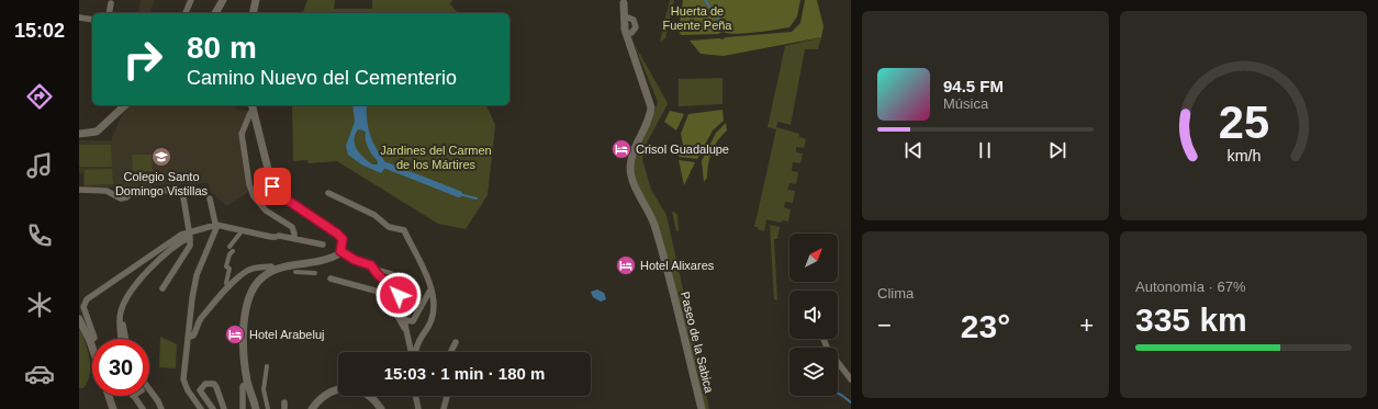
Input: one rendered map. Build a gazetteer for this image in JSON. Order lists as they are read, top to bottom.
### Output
{
  "streets": {
    "street": ["Paseo de la Sabica"]
  },
  "parks": ["Huerta de Fuente Peña", "Jardines del Carmen de los Mártires"],
  "places": {
    "hotel": ["Crisol Guadalupe", "Hotel Alixares", "Hotel Arabeluj"],
    "school or university": ["Colegio Santo Domingo Vistillas"]
  },
  "north": "top right",
  "page": {
    "tabs": "15:02",
    "turn": ["80 m", "Camino Nuevo del Cementerio"],
    "song": ["94.5 FM", "Música"],
    "tile": [
      "Clima",
      ["Autonomía · 67%", "335 km"]
    ],
    "heat": ["−", "23°", "+"],
    "limit": "30",
    "trip": "15:03 · 1 min · 180 m",
    "gauge": ["25", "km/h"]
  }
}
